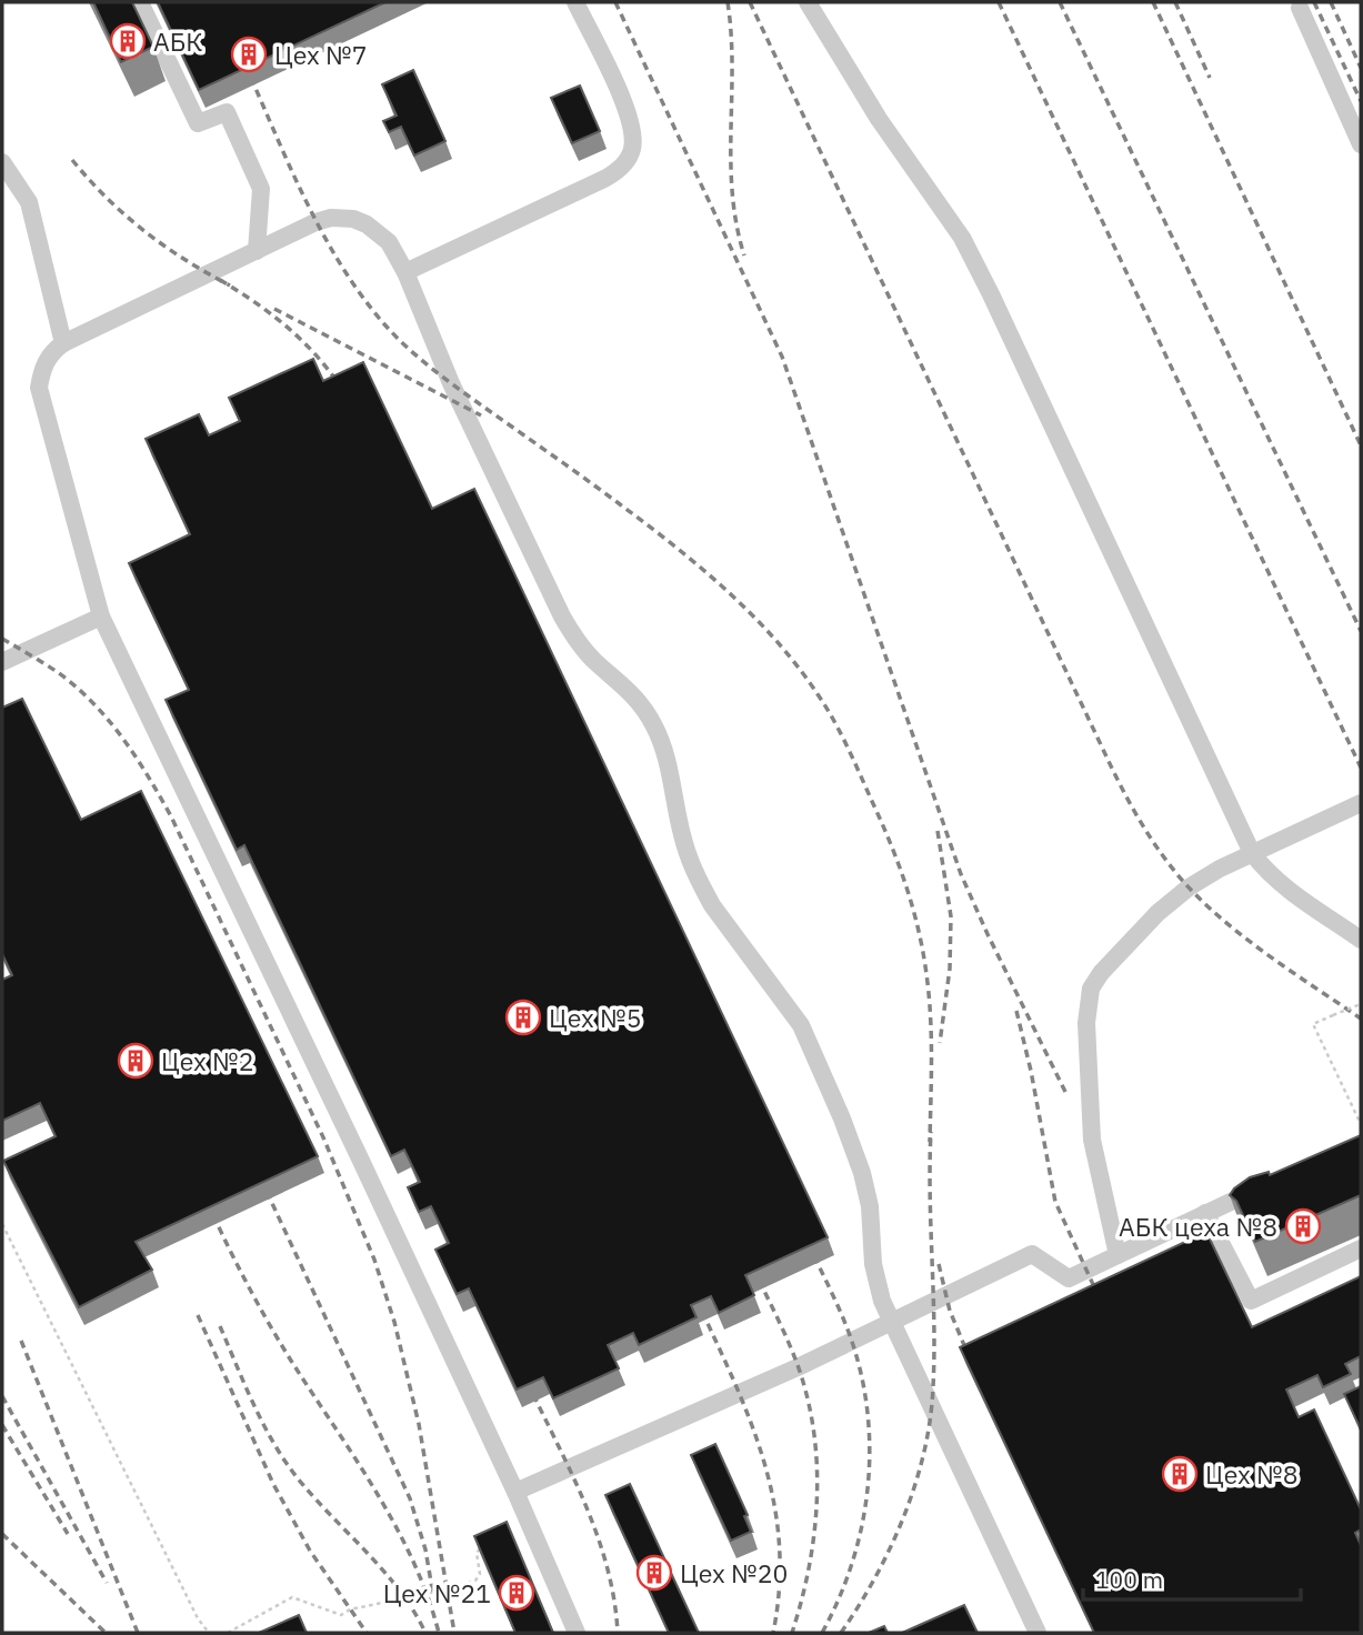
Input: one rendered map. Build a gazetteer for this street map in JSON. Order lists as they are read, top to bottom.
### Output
{
  "places": {
    "building": [
      "АБК",
      "Цех №7",
      "Цех №5",
      "Цех №2",
      "АБК цеха №8",
      "Цех №8",
      "Цех №20",
      "Цех №21"
    ]
  },
  "scale_bar": "100 m"
}
